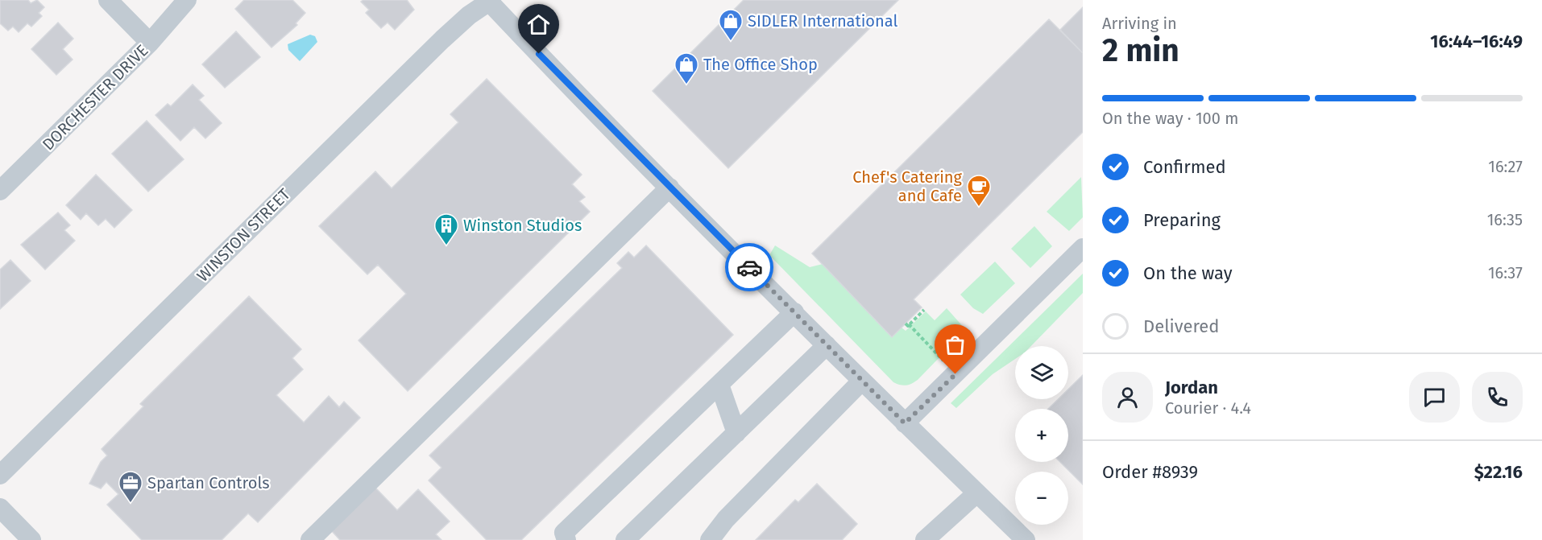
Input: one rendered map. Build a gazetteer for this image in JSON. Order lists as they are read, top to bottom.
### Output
{
  "streets": {
    "street": ["DORCHESTER DRIVE", "WINSTON STREET"]
  },
  "places": {
    "shop": ["SIDLER International", "The Office Shop"],
    "cafe": ["Chef's Catering and Cafe"],
    "building": ["Winston Studios"],
    "office": ["Spartan Controls"]
  },
  "page": {
    "heading": ["2 min", "Arriving in", "16:44–16:49"],
    "panel": [
      "Jordan",
      "Courier · 4.4",
      "Order #8939",
      "$22.16"
    ],
    "bar": "On the way · 100 m",
    "list": [
      ["Confirmed", "16:27"],
      ["Preparing", "16:35"],
      ["On the way", "16:37"],
      "Delivered"
    ],
    "map_buttons": ["+", "−"]
  }
}
